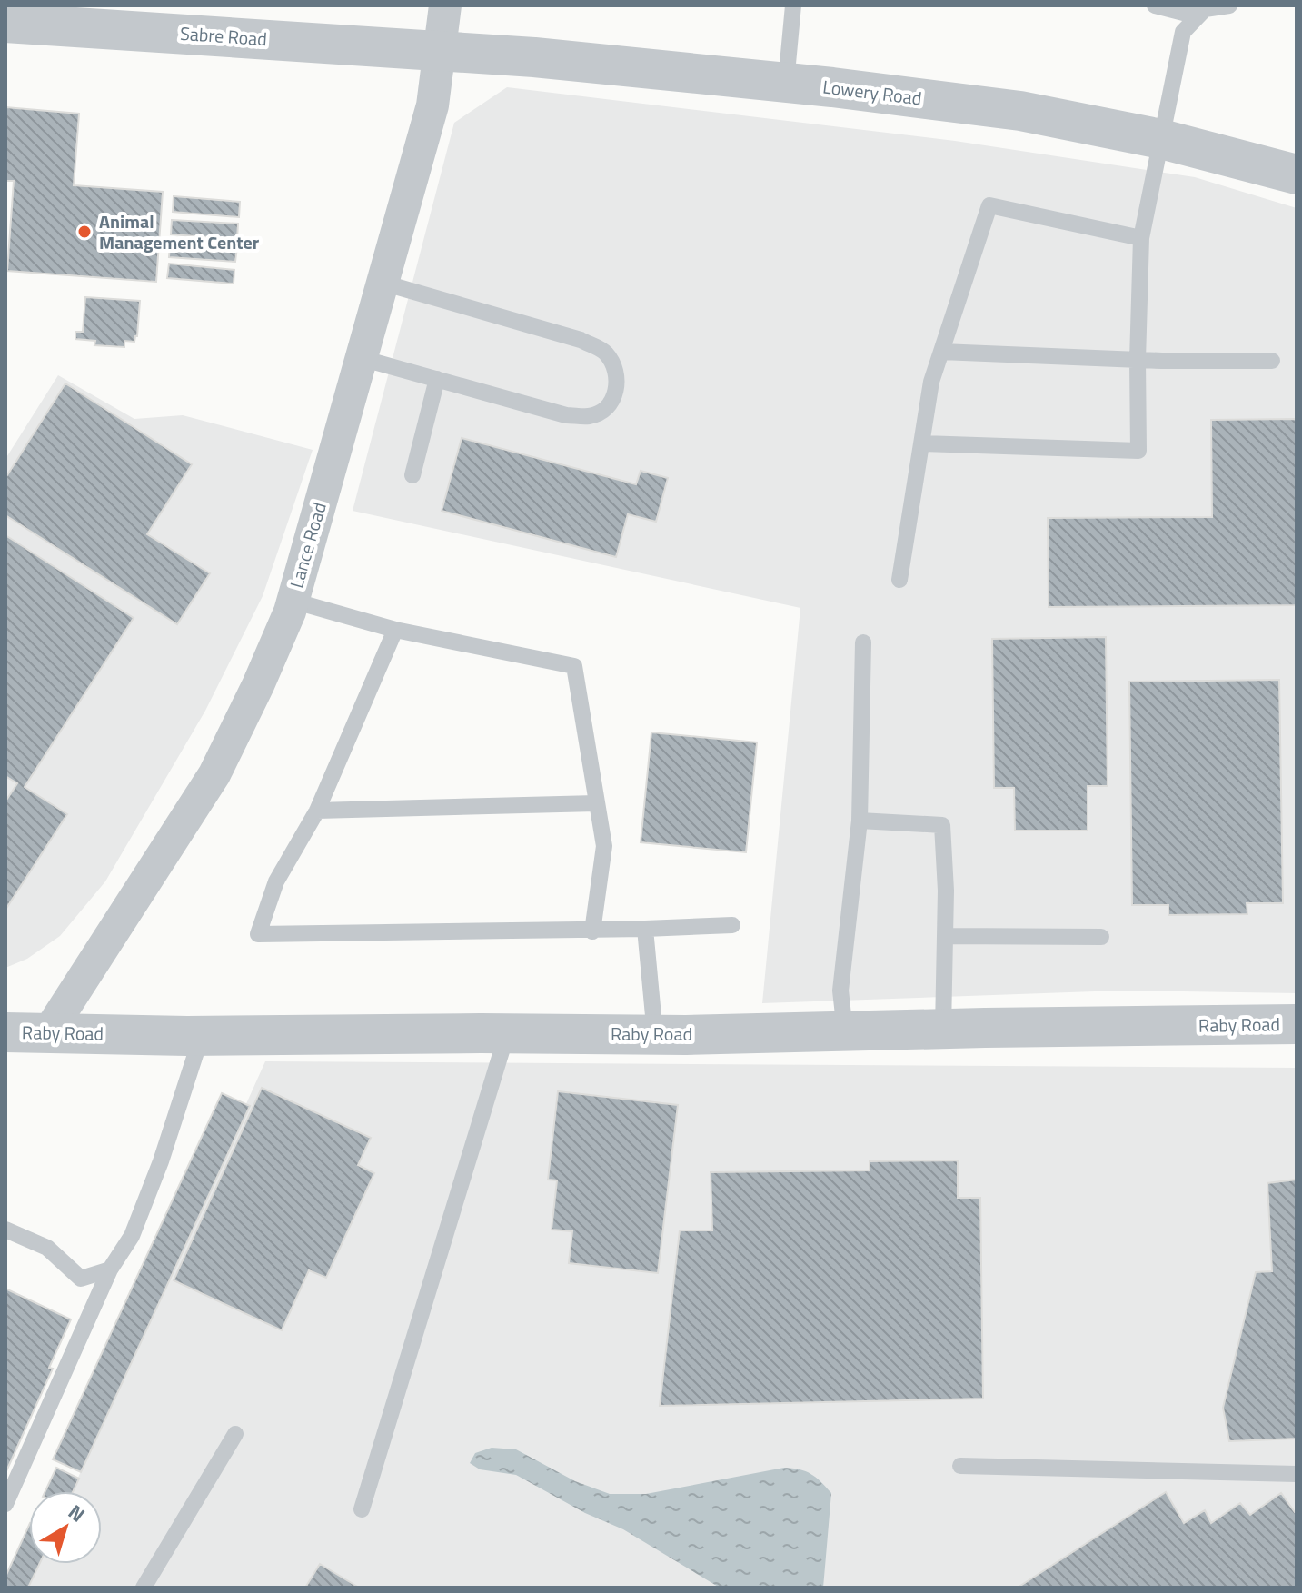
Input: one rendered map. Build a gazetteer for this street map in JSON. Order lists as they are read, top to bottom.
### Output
{
  "streets": {
    "street": [
      "Sabre Road",
      "Lowery Road",
      "Lance Road",
      "Raby Road"
    ]
  },
  "crossings": [
    ["Sabre Road", "Lowery Road"],
    ["Sabre Road", "Lance Road"],
    ["Lowery Road", "Lance Road"],
    ["Lance Road", "Raby Road"]
  ],
  "places": ["Animal Management Center"],
  "north": "top right"
}
